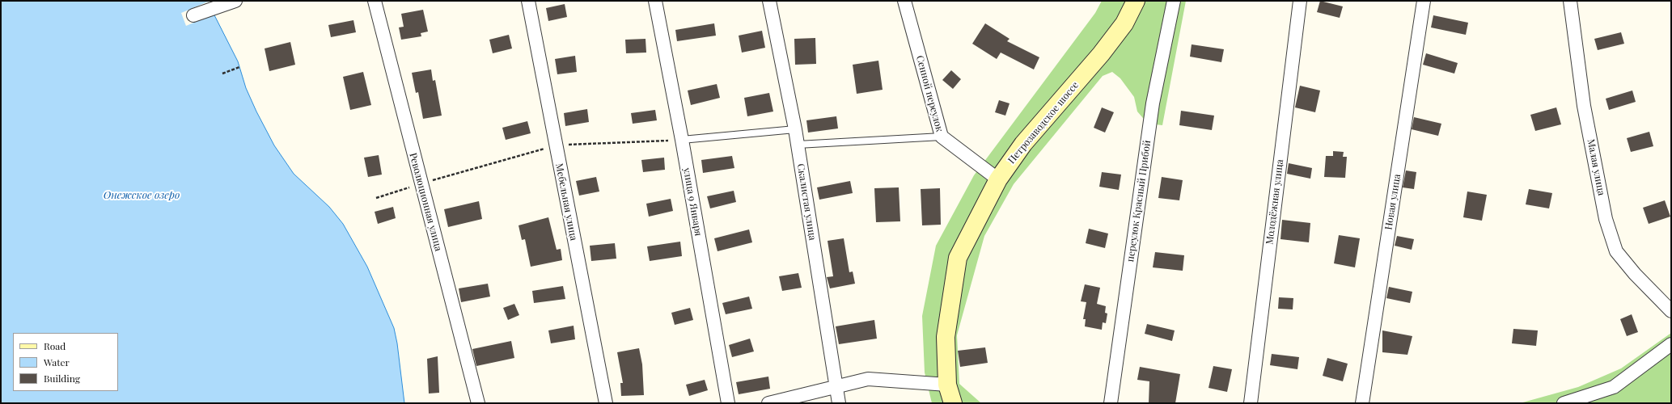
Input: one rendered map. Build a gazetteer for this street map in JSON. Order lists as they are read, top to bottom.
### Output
{
  "streets": {
    "main road": ["Петрозаводское шоссе"],
    "street": [
      "Сенной переулок",
      "Малая улица",
      "переулок Красный Прибой",
      "Революционная улица",
      "Мебельная улица",
      "улица 9 Января",
      "Скалистая улица",
      "Молодёжная улица",
      "Новая улица"
    ]
  },
  "crossings": [
    ["Сенной переулок", "Петрозаводское шоссе"]
  ],
  "water": ["Онежское озеро"],
  "legend": ["Road", "Water", "Building"]
}
